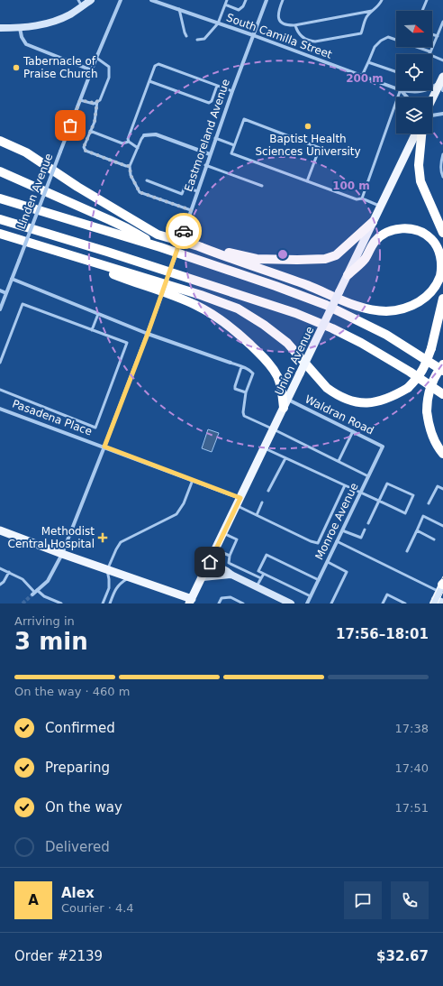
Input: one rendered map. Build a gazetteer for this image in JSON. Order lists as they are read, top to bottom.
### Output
{
  "streets": {
    "main road": ["Union Avenue"],
    "street": [
      "South Camilla Street",
      "Eastmoreland Avenue",
      "Linden Avenue",
      "Waldran Road",
      "Pasadena Place",
      "Monroe Avenue"
    ]
  },
  "crossings": [
    ["South Camilla Street", "Eastmoreland Avenue"],
    ["Eastmoreland Avenue", "Pasadena Place"],
    ["Union Avenue", "Waldran Road"],
    ["Union Avenue", "Pasadena Place"],
    ["Waldran Road", "Monroe Avenue"]
  ],
  "places": {
    "other": ["Tabernacle of Praise Church", "Baptist Health Sciences University"],
    "health": ["Methodist Central Hospital"]
  },
  "north": "right",
  "page": {
    "heading": ["3 min", "Arriving in", "17:56–18:01"],
    "panel": [
      "Alex",
      "Courier · 4.4",
      "Order #2139",
      "$32.67"
    ],
    "bar": "On the way · 460 m",
    "list": [
      ["Confirmed", "17:38"],
      ["Preparing", "17:40"],
      ["On the way", "17:51"],
      "Delivered"
    ],
    "round": "A"
  },
  "rings": ["200 m", "100 m"]
}
